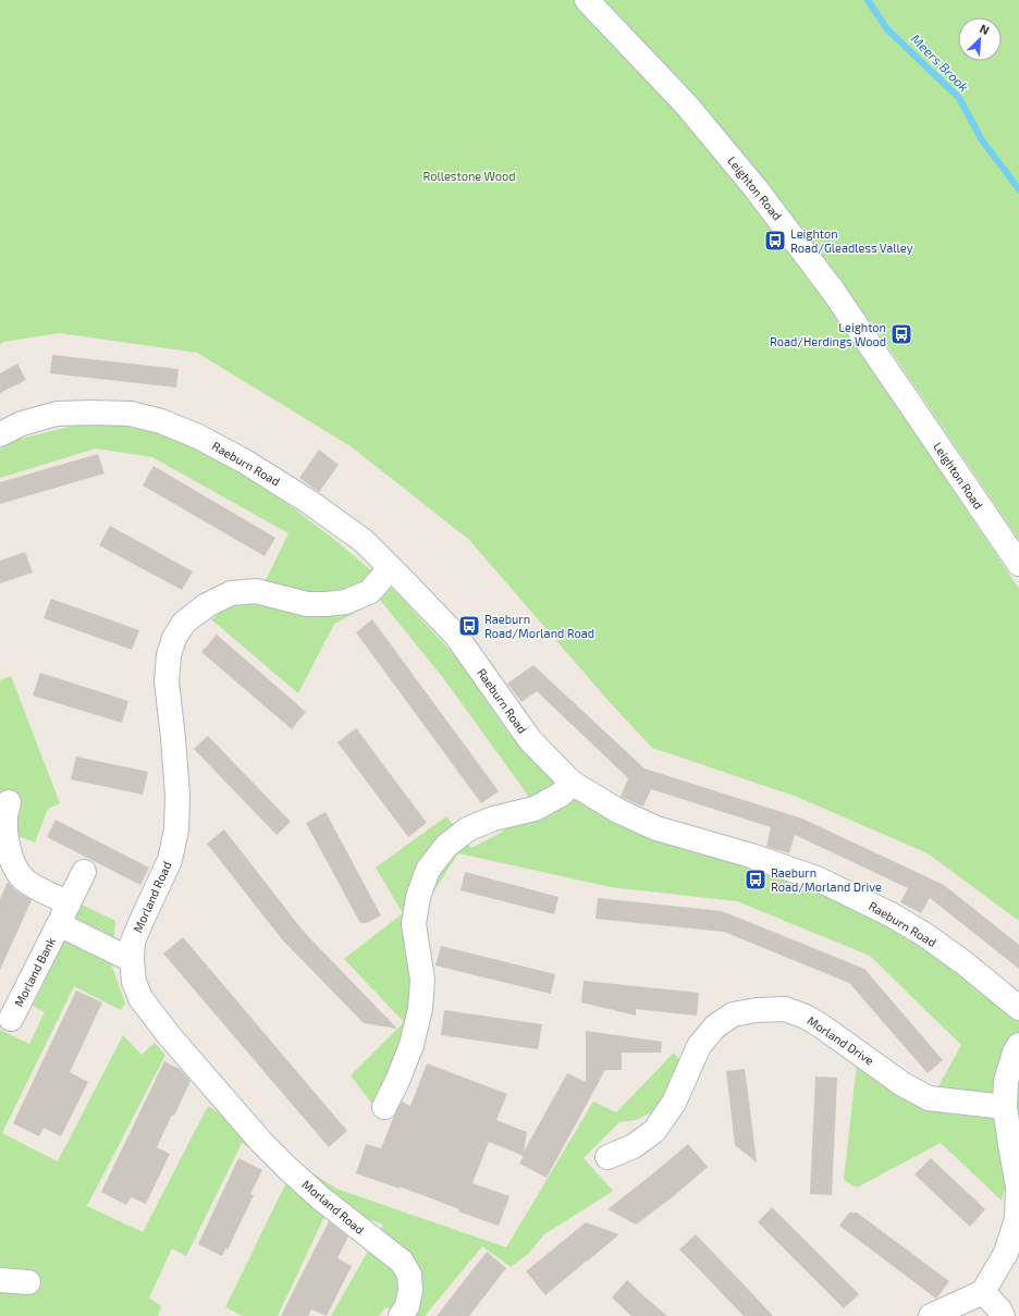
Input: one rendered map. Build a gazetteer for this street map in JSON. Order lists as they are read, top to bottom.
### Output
{
  "streets": {
    "street": [
      "Leighton Road",
      "Raeburn Road",
      "Morland Road",
      "Morland Bank",
      "Morland Drive"
    ]
  },
  "crossings": [
    ["Raeburn Road", "Morland Road"],
    ["Morland Road", "Morland Bank"]
  ],
  "water": ["Meers Brook"],
  "parks": ["Rollestone Wood"],
  "places": {
    "bus stop": [
      "Leighton Road/Gleadless Valley",
      "Leighton Road/Herdings Wood",
      "Raeburn Road/Morland Road",
      "Raeburn Road/Morland Drive"
    ]
  },
  "north": "top right"
}
